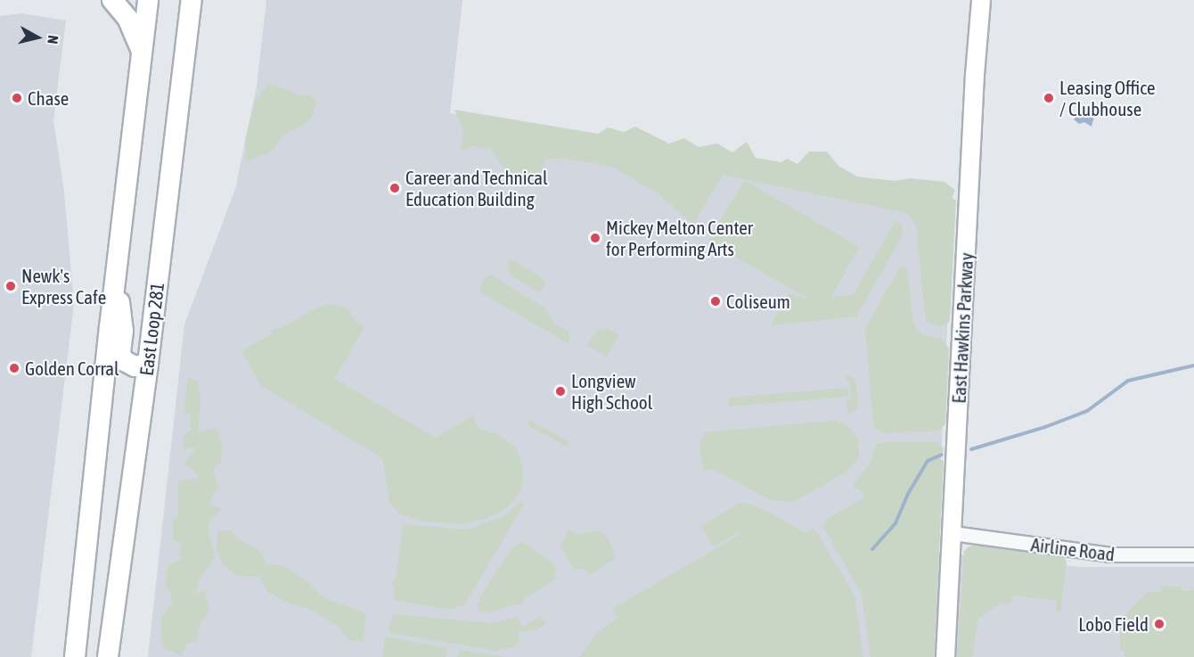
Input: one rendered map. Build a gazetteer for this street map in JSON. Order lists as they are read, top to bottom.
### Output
{
  "streets": {
    "highway": ["East Loop 281"],
    "main road": ["East Hawkins Parkway"],
    "street": ["Airline Road"]
  },
  "crossings": [
    ["East Hawkins Parkway", "Airline Road"]
  ],
  "places": [
    "Chase",
    "Leasing Office / Clubhouse",
    "Career and Technical Education Building",
    "Mickey Melton Center for Performing Arts",
    "Newk's Express Cafe",
    "Coliseum",
    "Golden Corral",
    "Longview High School",
    "Lobo Field"
  ],
  "north": "right"
}
